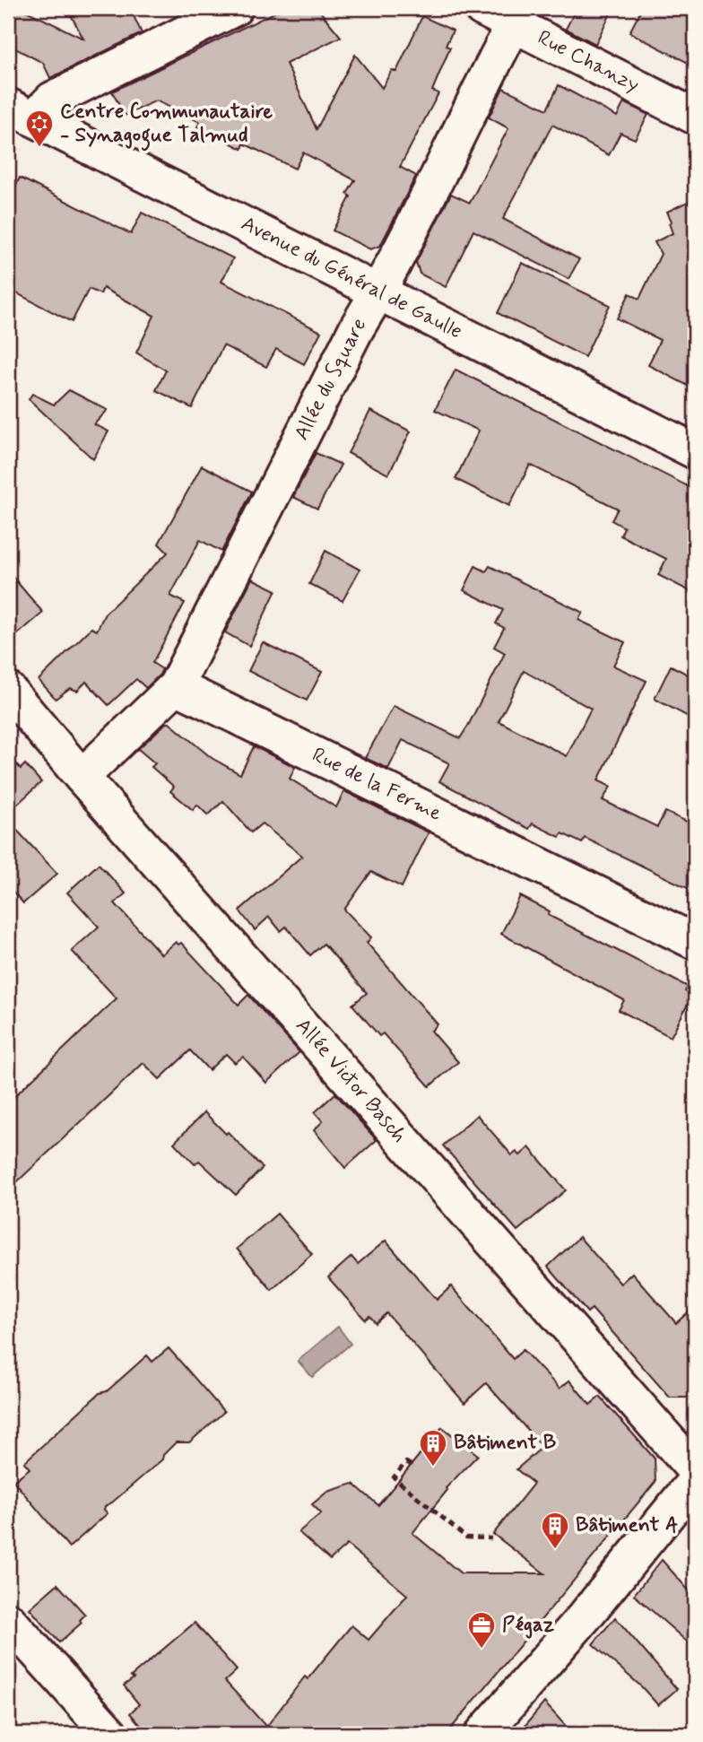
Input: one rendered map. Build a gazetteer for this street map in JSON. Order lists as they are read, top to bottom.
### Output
{
  "streets": {
    "street": [
      "Rue Chanzy",
      "Avenue du Général de Gaulle",
      "Allée du Square",
      "Rue de la Ferme",
      "Allée Victor Basch"
    ]
  },
  "crossings": [
    ["Rue Chanzy", "Allée du Square"],
    ["Avenue du Général de Gaulle", "Allée du Square"],
    ["Allée du Square", "Rue de la Ferme"]
  ],
  "places": {
    "synagogue": ["Centre Communautaire - Synagogue Talmud"],
    "building": ["Bâtiment B", "Bâtiment A"],
    "office": ["Pégaz"]
  }
}
